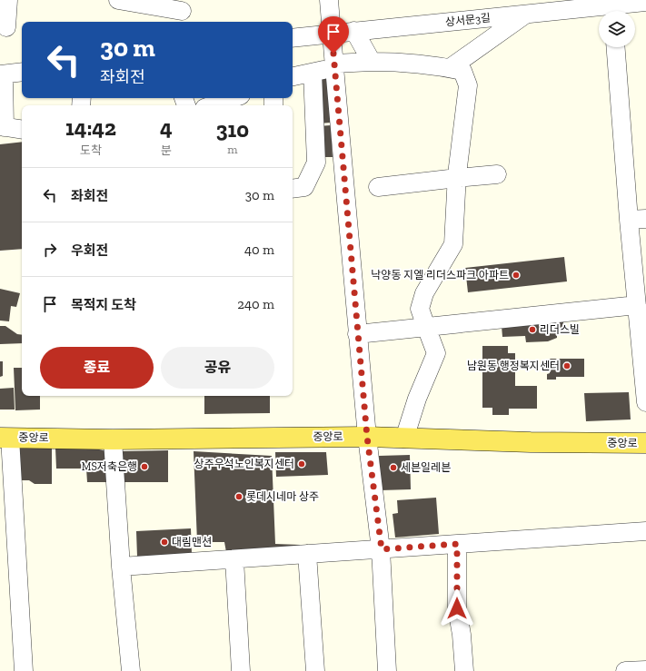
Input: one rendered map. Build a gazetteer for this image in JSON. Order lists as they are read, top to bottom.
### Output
{
  "streets": {
    "main road": ["중앙로"],
    "street": ["상서문3길"]
  },
  "places": [
    "낙양동 지엘 리더스파크 아파트",
    "리더스빌",
    "남원동 행정복지센터",
    "상주우석노인복지센터",
    "MS저축은행",
    "세븐일레븐",
    "롯데시네마 상주",
    "대림맨션"
  ],
  "page": {
    "turn": ["30 m", "좌회전"],
    "eta": [
      "14:42",
      "도착",
      "4",
      "분",
      "310",
      "m"
    ],
    "list": [
      {
        "name": "좌회전",
        "value": "30 m"
      },
      {
        "name": "우회전",
        "value": "40 m"
      },
      {
        "name": "목적지 도착",
        "value": "240 m"
      }
    ],
    "buttons": ["종료", "공유"]
  }
}
